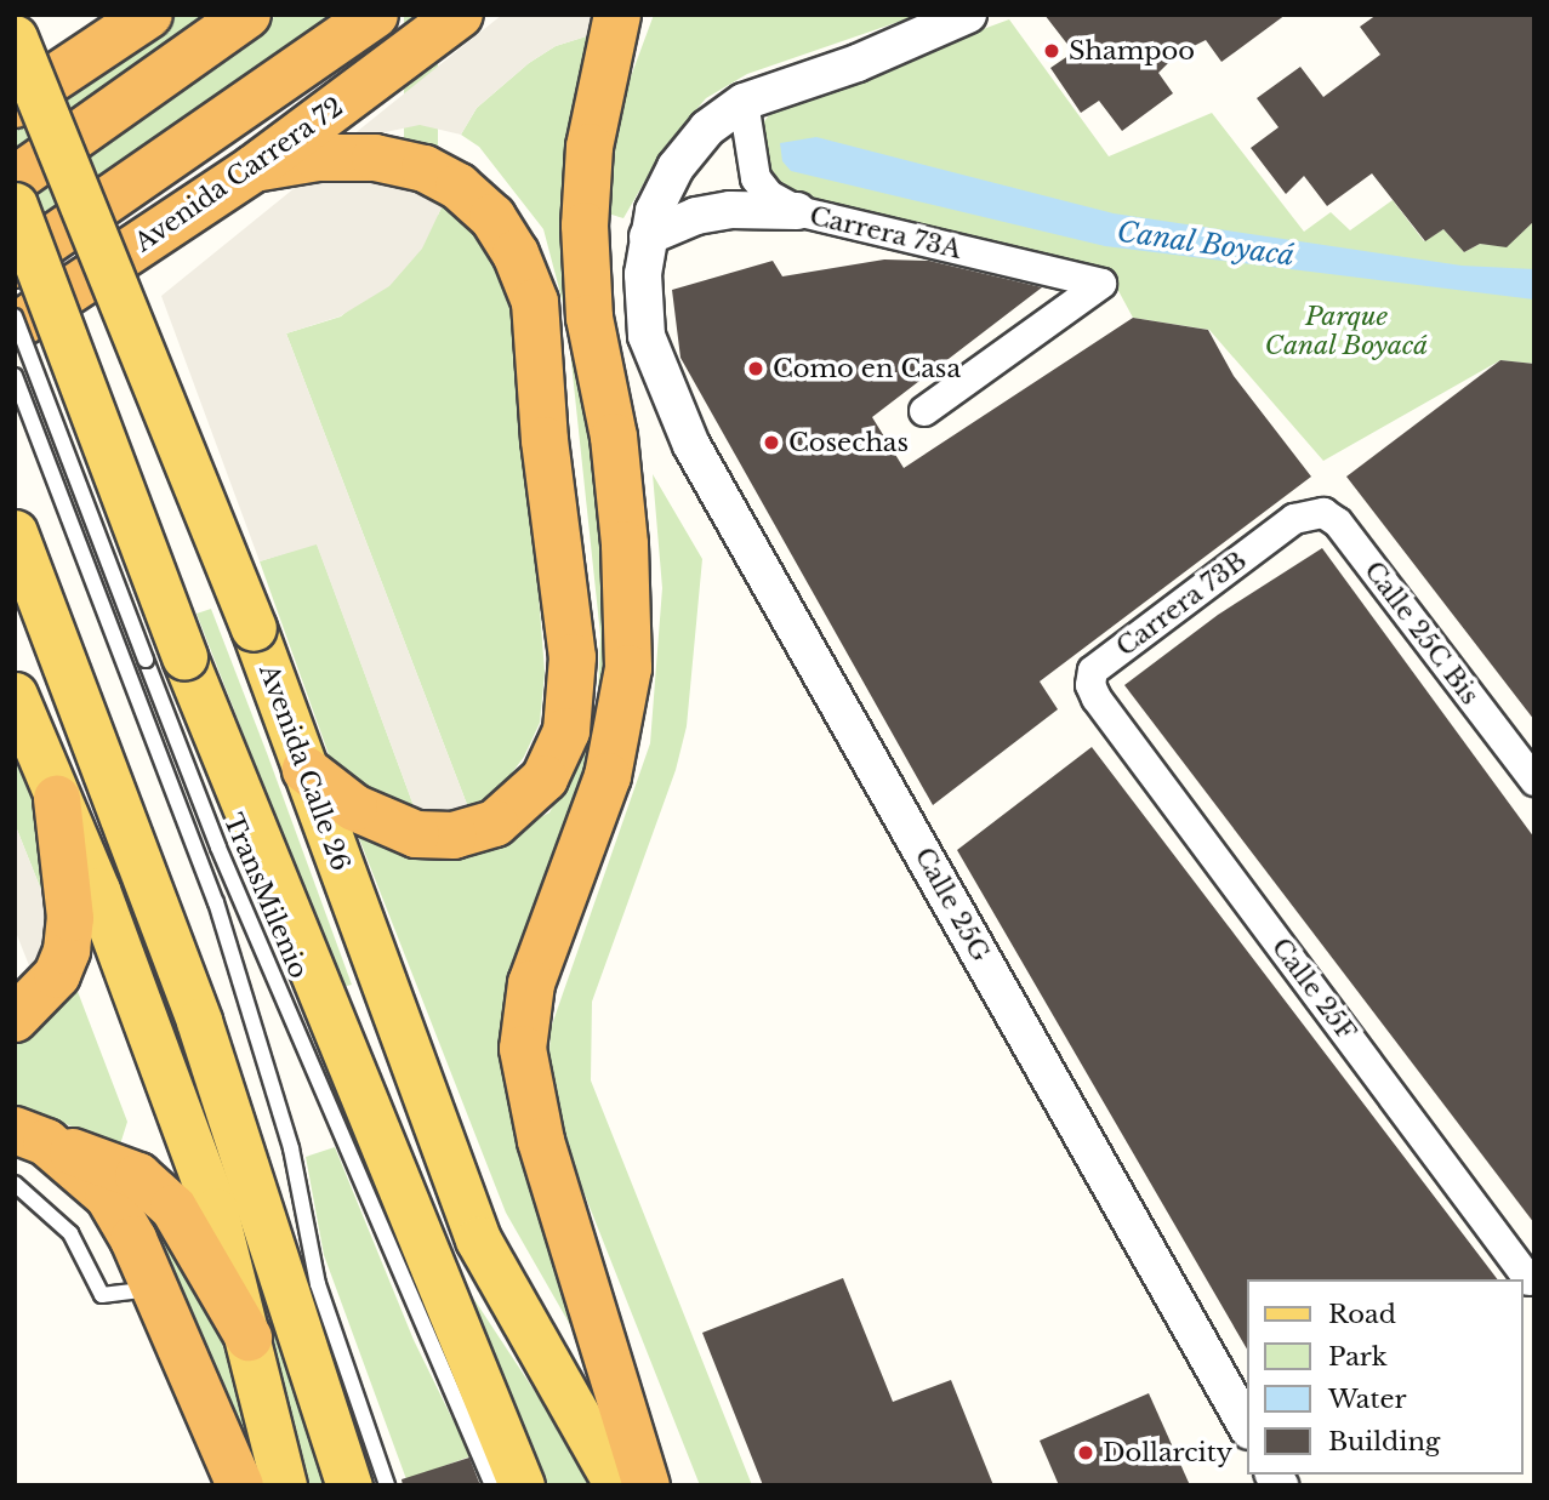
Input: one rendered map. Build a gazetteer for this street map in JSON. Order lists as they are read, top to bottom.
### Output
{
  "streets": {
    "highway": ["Avenida Carrera 72"],
    "main road": ["Avenida Calle 26"],
    "street": [
      "Carrera 73A",
      "Carrera 73B",
      "Calle 25C Bis",
      "Calle 25G",
      "Calle 25F"
    ],
    "lane": ["TransMilenio"]
  },
  "crossings": [
    ["Carrera 73A", "Calle 25G"],
    ["Carrera 73B", "Calle 25C Bis"],
    ["Carrera 73B", "Calle 25F"]
  ],
  "water": ["Canal Boyacá"],
  "parks": ["Parque Canal Boyacá"],
  "places": [
    "Shampoo",
    "Como en Casa",
    "Cosechas",
    "Dollarcity"
  ],
  "legend": [
    "Road",
    "Park",
    "Water",
    "Building"
  ]
}
